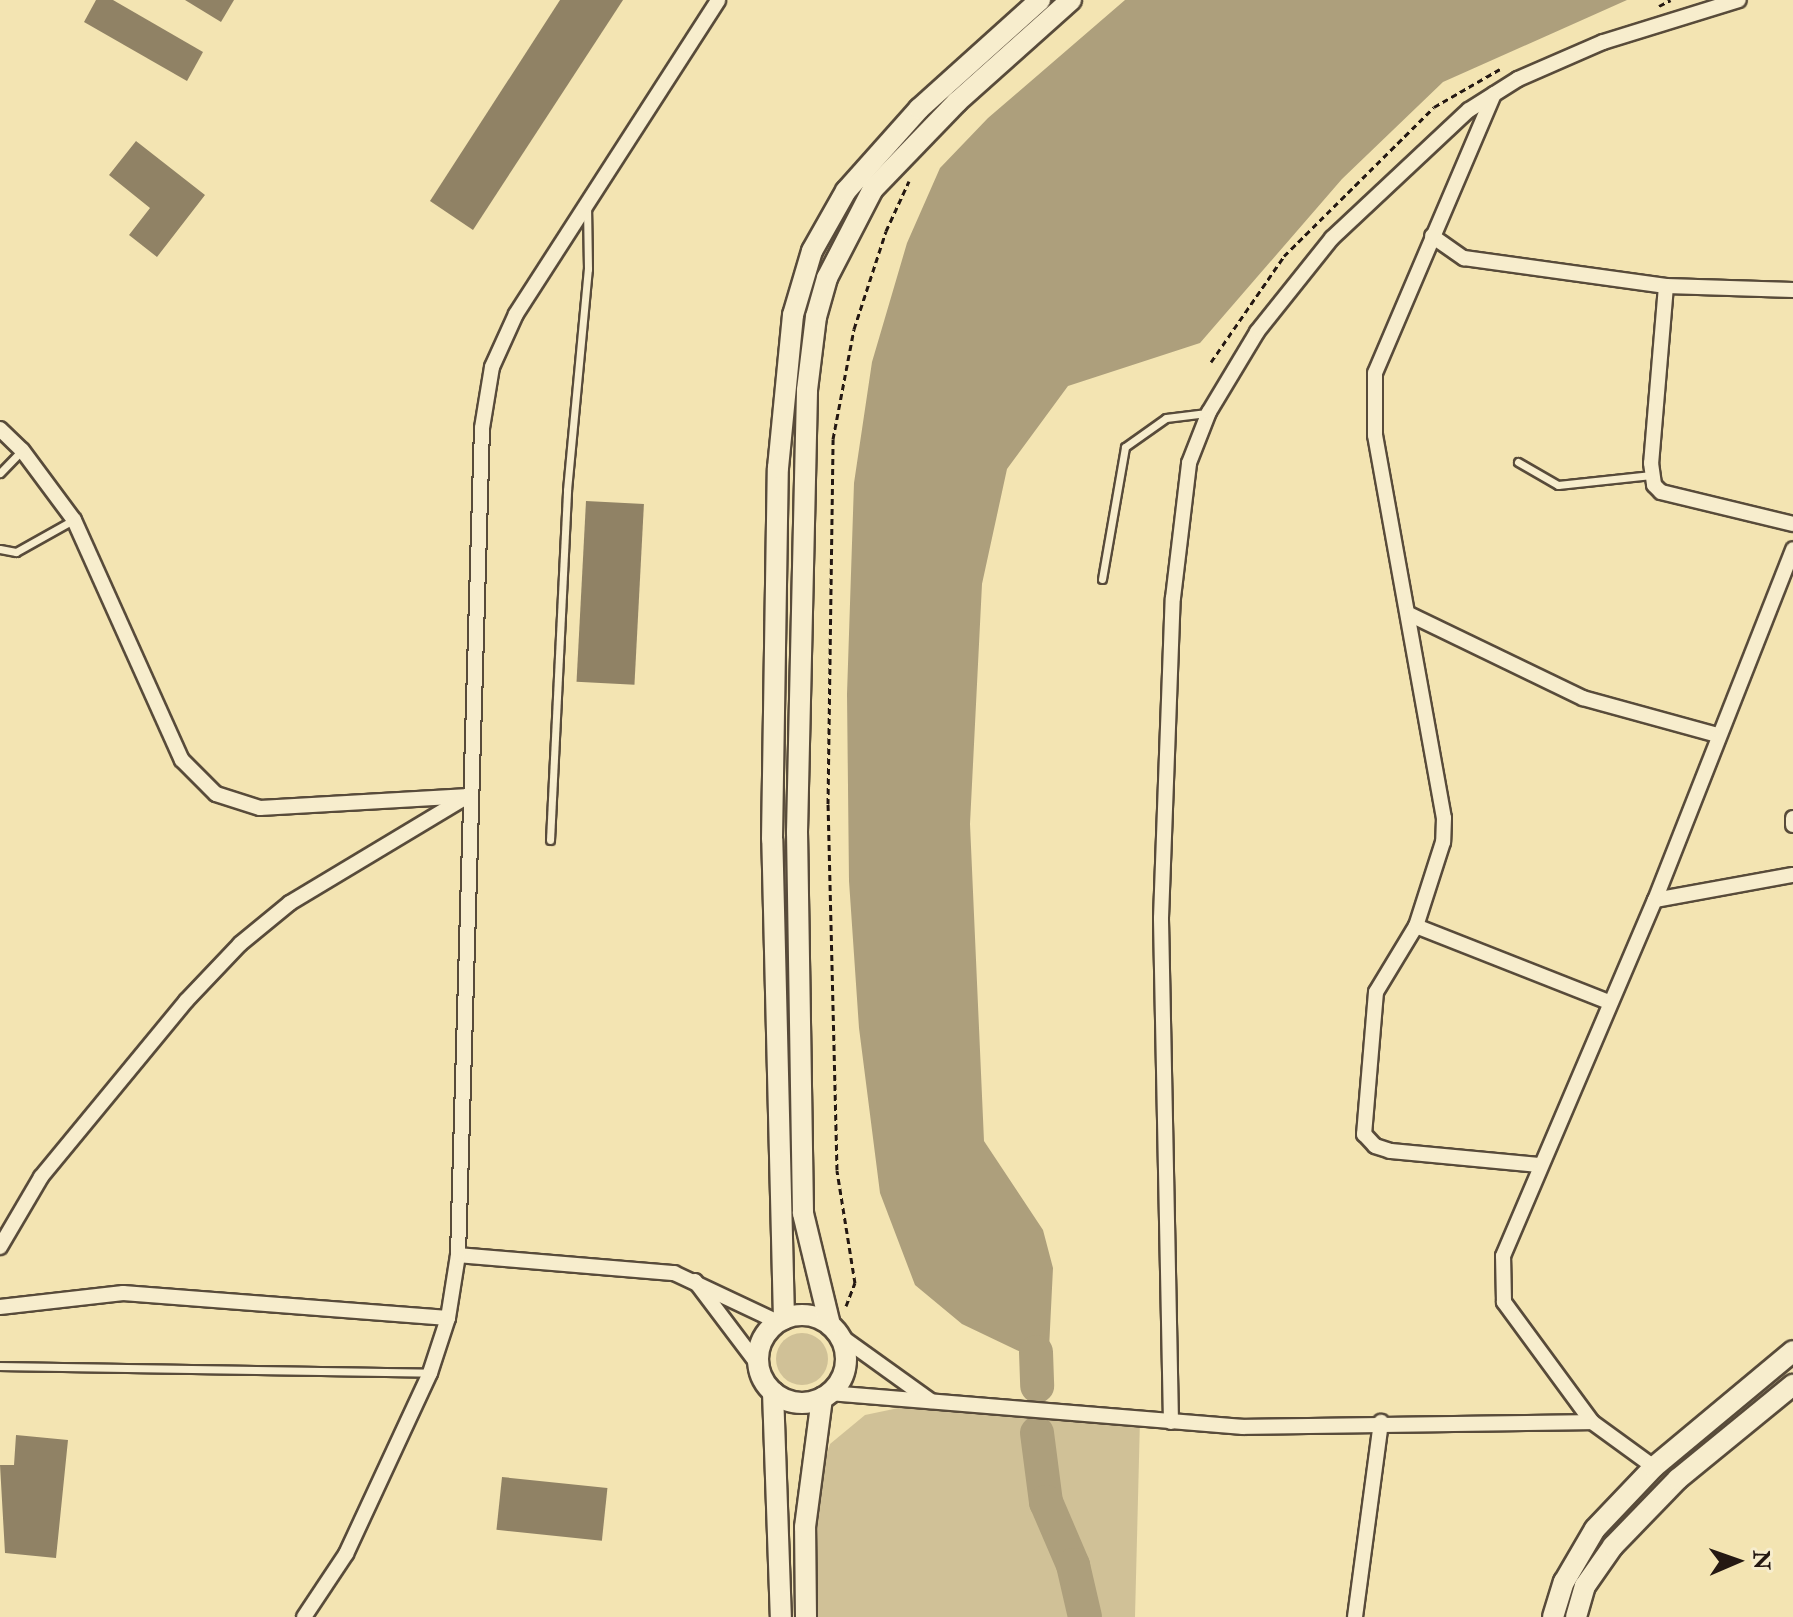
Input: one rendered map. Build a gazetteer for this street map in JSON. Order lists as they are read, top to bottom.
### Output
{
  "north": "right"
}
